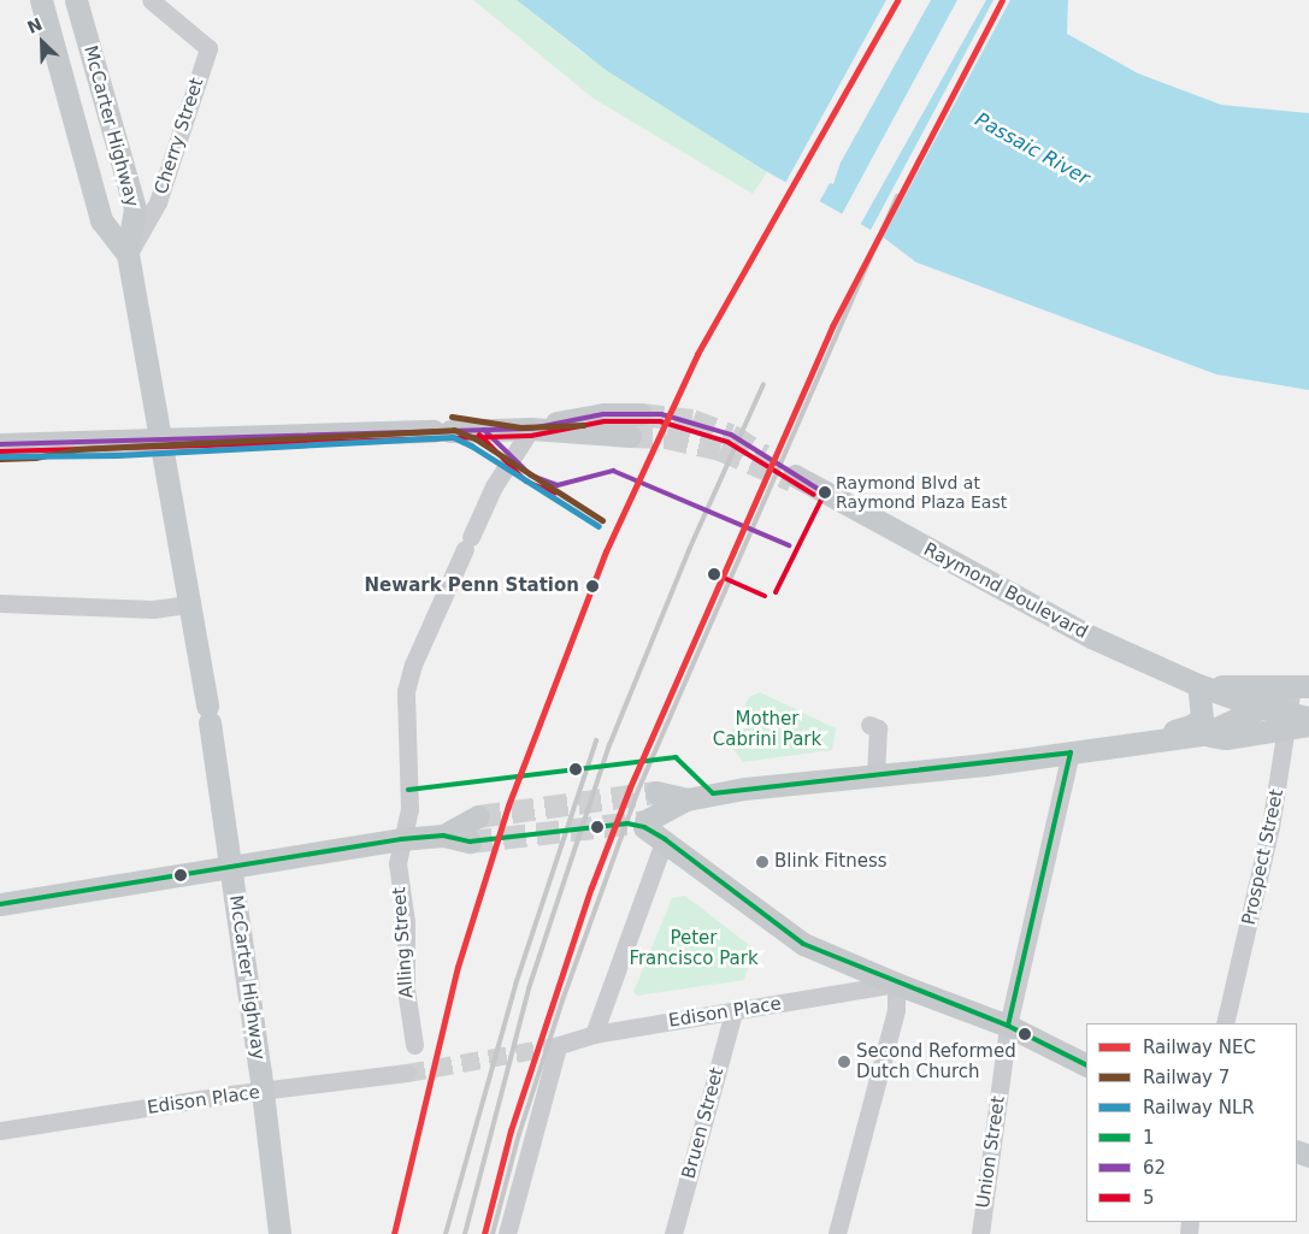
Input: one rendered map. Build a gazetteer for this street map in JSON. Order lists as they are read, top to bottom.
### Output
{
  "streets": {
    "main road": ["McCarter Highway", "Raymond Boulevard"],
    "street": [
      "Cherry Street",
      "Prospect Street",
      "Alling Street",
      "Edison Place",
      "Bruen Street",
      "Union Street"
    ]
  },
  "crossings": [
    ["McCarter Highway", "Cherry Street"],
    ["McCarter Highway", "Edison Place"],
    ["Raymond Boulevard", "Prospect Street"],
    ["Edison Place", "Bruen Street"]
  ],
  "water": ["Passaic River"],
  "parks": ["Mother Cabrini Park", "Peter Francisco Park"],
  "places": [
    "Raymond Blvd at Raymond Plaza East",
    "Newark Penn Station",
    "Blink Fitness",
    "Second Reformed Dutch Church"
  ],
  "lines": [
    "rail line NEC",
    "transit line 62",
    "rail line 7",
    "transit line 5",
    "rail line NLR",
    "transit line 1"
  ],
  "legend": [
    "Railway NEC",
    "Railway 7",
    "Railway NLR",
    "1",
    "62",
    "5"
  ],
  "north": "top left"
}
